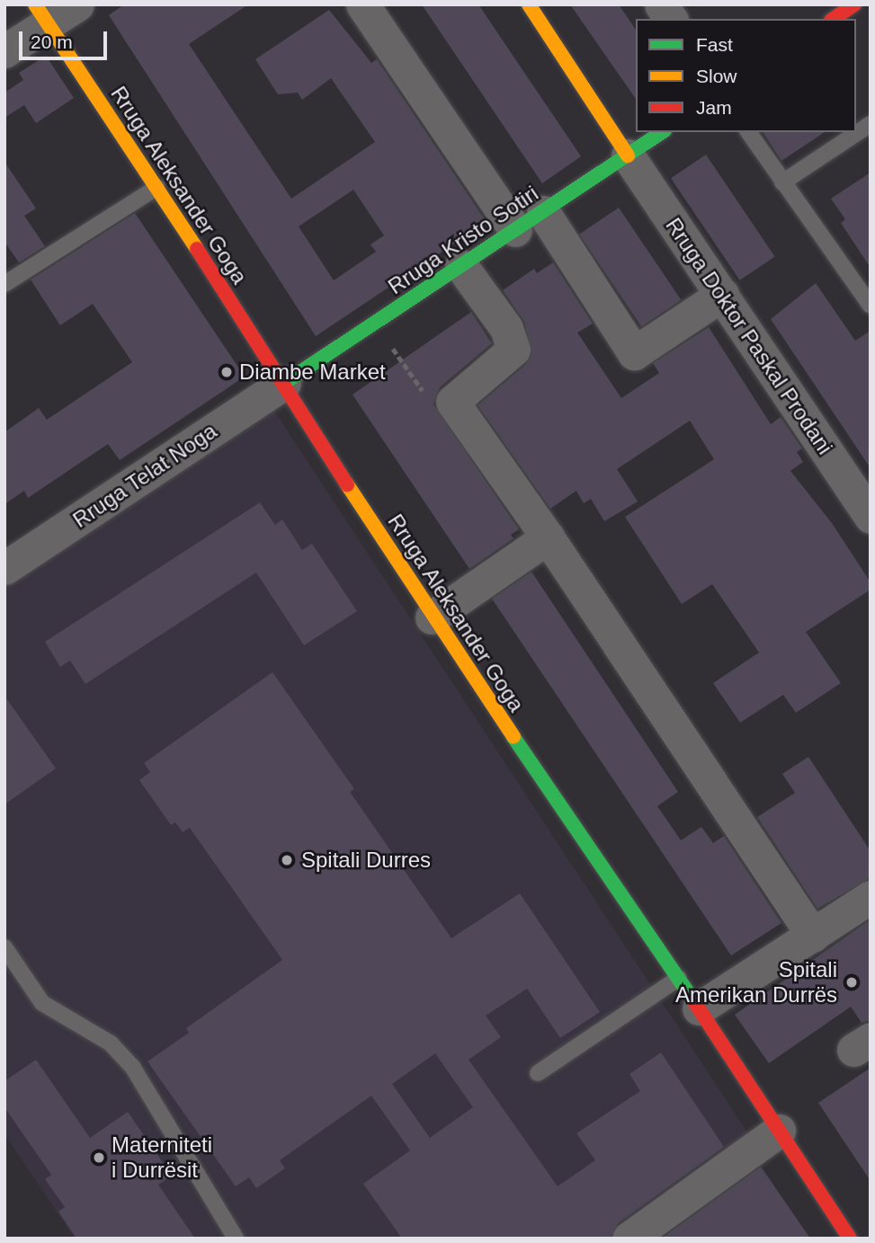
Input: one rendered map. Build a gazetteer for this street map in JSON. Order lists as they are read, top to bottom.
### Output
{
  "streets": {
    "main road": ["Rruga Aleksander Goga", "Rruga Kristo Sotiri"],
    "street": ["Rruga Doktor Paskal Prodani", "Rruga Telat Noga"]
  },
  "crossings": [
    ["Rruga Aleksander Goga", "Rruga Kristo Sotiri"],
    ["Rruga Aleksander Goga", "Rruga Telat Noga"],
    ["Rruga Kristo Sotiri", "Rruga Doktor Paskal Prodani"],
    ["Rruga Kristo Sotiri", "Rruga Telat Noga"]
  ],
  "places": [
    "Diambe Market",
    "Spitali Durres",
    "Spitali Amerikan Durrës",
    "Materniteti i Durrësit"
  ],
  "legend": ["Fast", "Slow", "Jam"],
  "scale_bar": "20 m"
}
